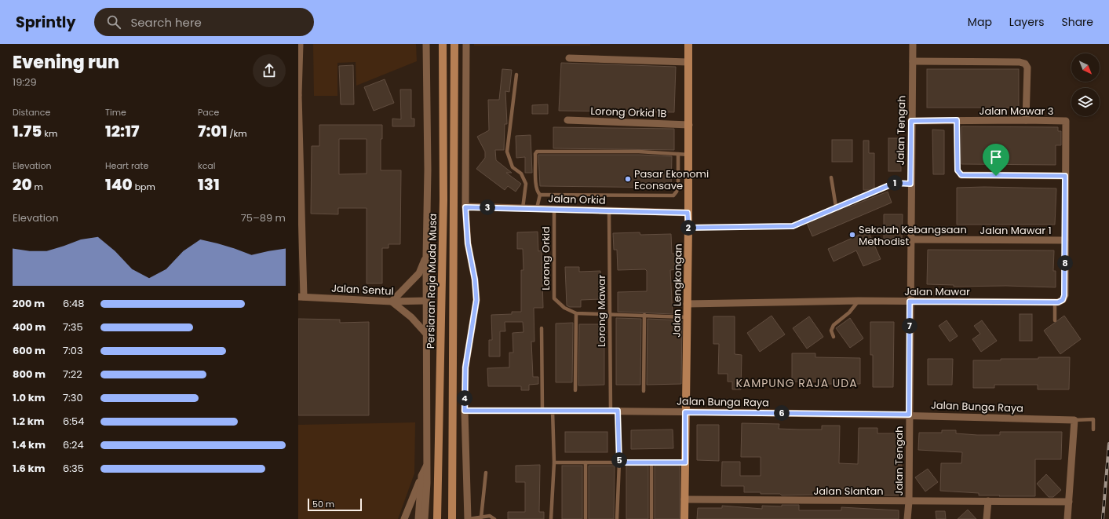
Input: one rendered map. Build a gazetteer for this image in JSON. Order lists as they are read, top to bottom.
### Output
{
  "streets": {
    "main road": ["Persiaran Raja Muda Musa", "Jalan Lengkongan"],
    "street": [
      "Jalan Mawar 3",
      "Lorong Orkid 1B",
      "Jalan Tengah",
      "Jalan Orkid",
      "Jalan Mawar 1",
      "Jalan Sentul",
      "Jalan Mawar",
      "Jalan Bunga Raya",
      "Jalan Siantan"
    ],
    "lane": ["Lorong Orkid", "Lorong Mawar"]
  },
  "crossings": [
    ["Jalan Mawar 3", "Jalan Tengah"],
    ["Lorong Orkid 1B", "Jalan Lengkongan"],
    ["Jalan Tengah", "Jalan Mawar 1"],
    ["Jalan Tengah", "Jalan Mawar"],
    ["Jalan Tengah", "Jalan Bunga Raya"],
    ["Jalan Tengah", "Jalan Siantan"],
    ["Jalan Orkid", "Lorong Orkid"],
    ["Jalan Orkid", "Jalan Lengkongan"],
    ["Jalan Orkid", "Lorong Mawar"],
    ["Jalan Lengkongan", "Jalan Mawar"],
    ["Jalan Lengkongan", "Jalan Bunga Raya"],
    ["Jalan Lengkongan", "Jalan Siantan"],
    ["Lorong Mawar", "Jalan Bunga Raya"]
  ],
  "districts": ["KAMPUNG RAJA UDA"],
  "places": ["Pasar Ekonomi Econsave", "Sekolah Kebangsaan Methodist"],
  "scale_bar": "50 m",
  "north": "bottom right",
  "page": {
    "header": "Sprintly",
    "search": "Search here",
    "nav": ["Map", "Layers", "Share"],
    "heading": ["Evening run", "19:29"],
    "stats": [
      ["Distance", "1.75 km"],
      ["Time", "12:17"],
      ["Pace", "7:01 /km"],
      ["Elevation", "20 m"],
      ["Heart rate", "140 bpm"],
      ["kcal", "131"]
    ],
    "pins": [
      "1",
      "3",
      "2",
      "8",
      "7",
      "4",
      "6",
      "5"
    ],
    "chart": ["Elevation", "75–89 m"],
    "list": [
      {
        "name": "200 m",
        "note": "6:48"
      },
      {
        "name": "400 m",
        "note": "7:35"
      },
      {
        "name": "600 m",
        "note": "7:03"
      },
      {
        "name": "800 m",
        "note": "7:22"
      },
      {
        "name": "1.0 km",
        "note": "7:30"
      },
      {
        "name": "1.2 km",
        "note": "6:54"
      },
      {
        "name": "1.4 km",
        "note": "6:24"
      },
      {
        "name": "1.6 km",
        "note": "6:35"
      }
    ],
    "scale": "50 m"
  }
}
